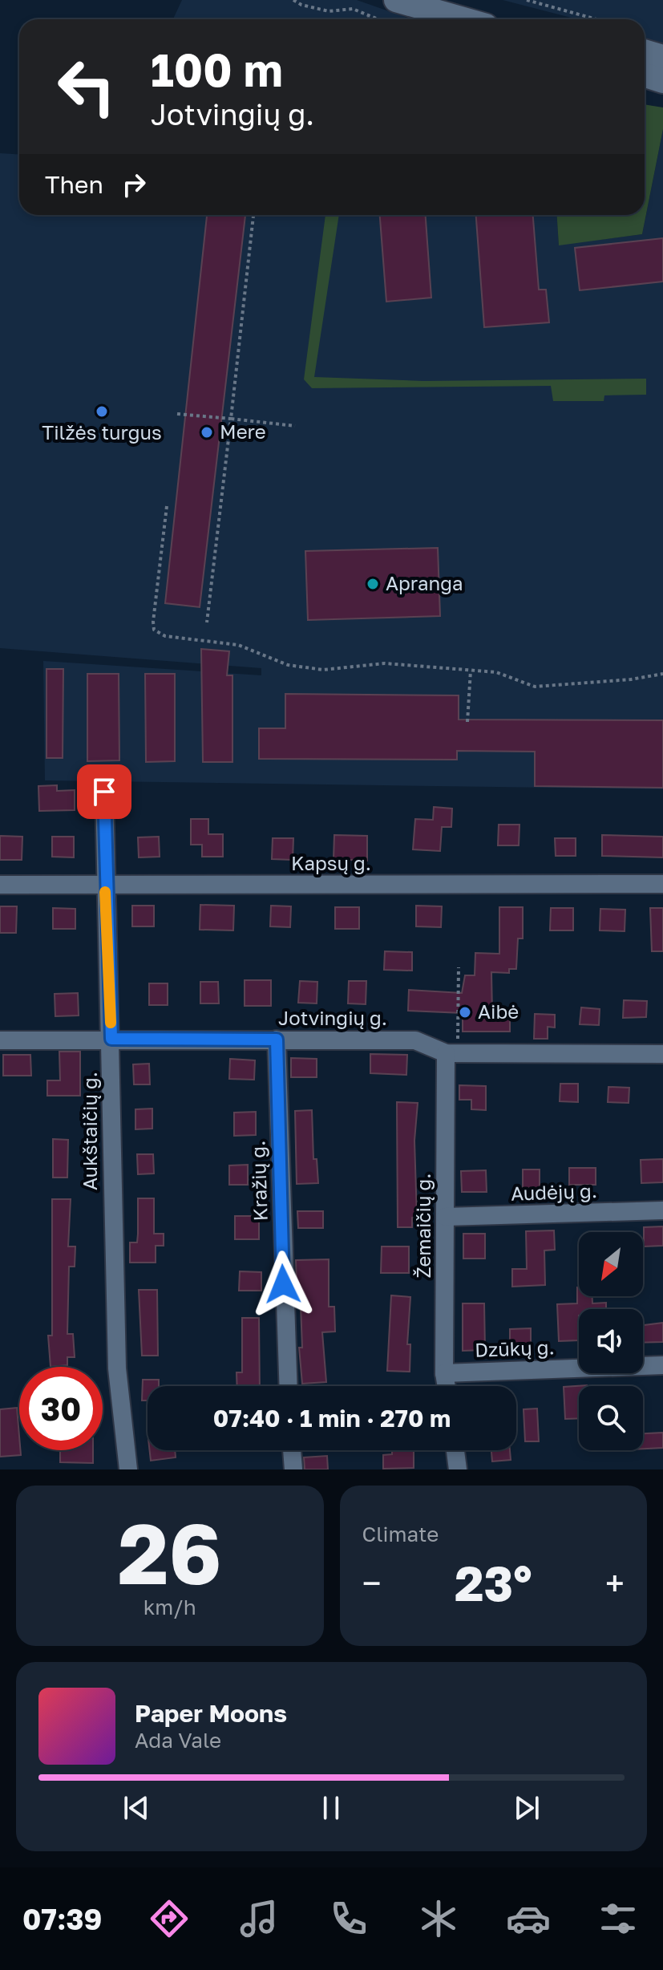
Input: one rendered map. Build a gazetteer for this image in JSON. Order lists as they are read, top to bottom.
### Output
{
  "streets": {
    "street": [
      "Kapsų g.",
      "Jotvingių g.",
      "Aukštaičių g.",
      "Kražių g.",
      "Audėjų g.",
      "Žemaičių g.",
      "Dzūkų g."
    ]
  },
  "crossings": [
    ["Kapsų g.", "Aukštaičių g."],
    ["Jotvingių g.", "Aukštaičių g."],
    ["Jotvingių g.", "Kražių g."],
    ["Jotvingių g.", "Žemaičių g."],
    ["Audėjų g.", "Žemaičių g."],
    ["Žemaičių g.", "Dzūkų g."]
  ],
  "places": [
    "Tilžės turgus",
    "Mere",
    "Apranga",
    "Aibė"
  ],
  "north": "bottom left",
  "page": {
    "turn": ["100 m", "Jotvingių g."],
    "then": "Then",
    "limit": "30",
    "trip": "07:40 · 1 min · 270 m",
    "tile": [
      ["26", "km/h"],
      "Climate"
    ],
    "heat": ["−", "23°", "+"],
    "song": ["Paper Moons", "Ada Vale"],
    "tabs": "07:39"
  }
}
